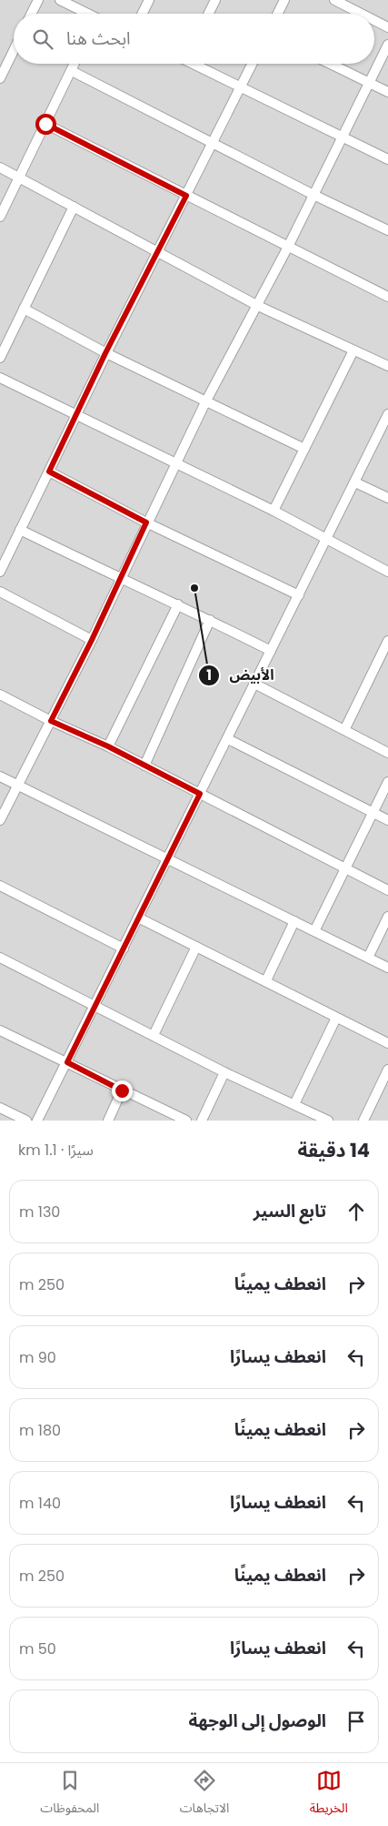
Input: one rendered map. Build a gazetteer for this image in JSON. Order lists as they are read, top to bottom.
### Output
{
  "places": ["الأبيض"],
  "page": {
    "search": "ابحث هنا",
    "heading": ["14 دقيقة", "سيرًا · 1.1 km"],
    "list": [
      ["تابع السير", "130 m"],
      ["انعطف يمينًا", "250 m"],
      ["انعطف يسارًا", "90 m"],
      ["انعطف يمينًا", "180 m"],
      ["انعطف يسارًا", "140 m"],
      ["انعطف يمينًا", "250 m"],
      ["انعطف يسارًا", "50 m"],
      "الوصول إلى الوجهة"
    ],
    "nav": ["الخريطة", "الاتجاهات", "المحفوظات"]
  }
}
